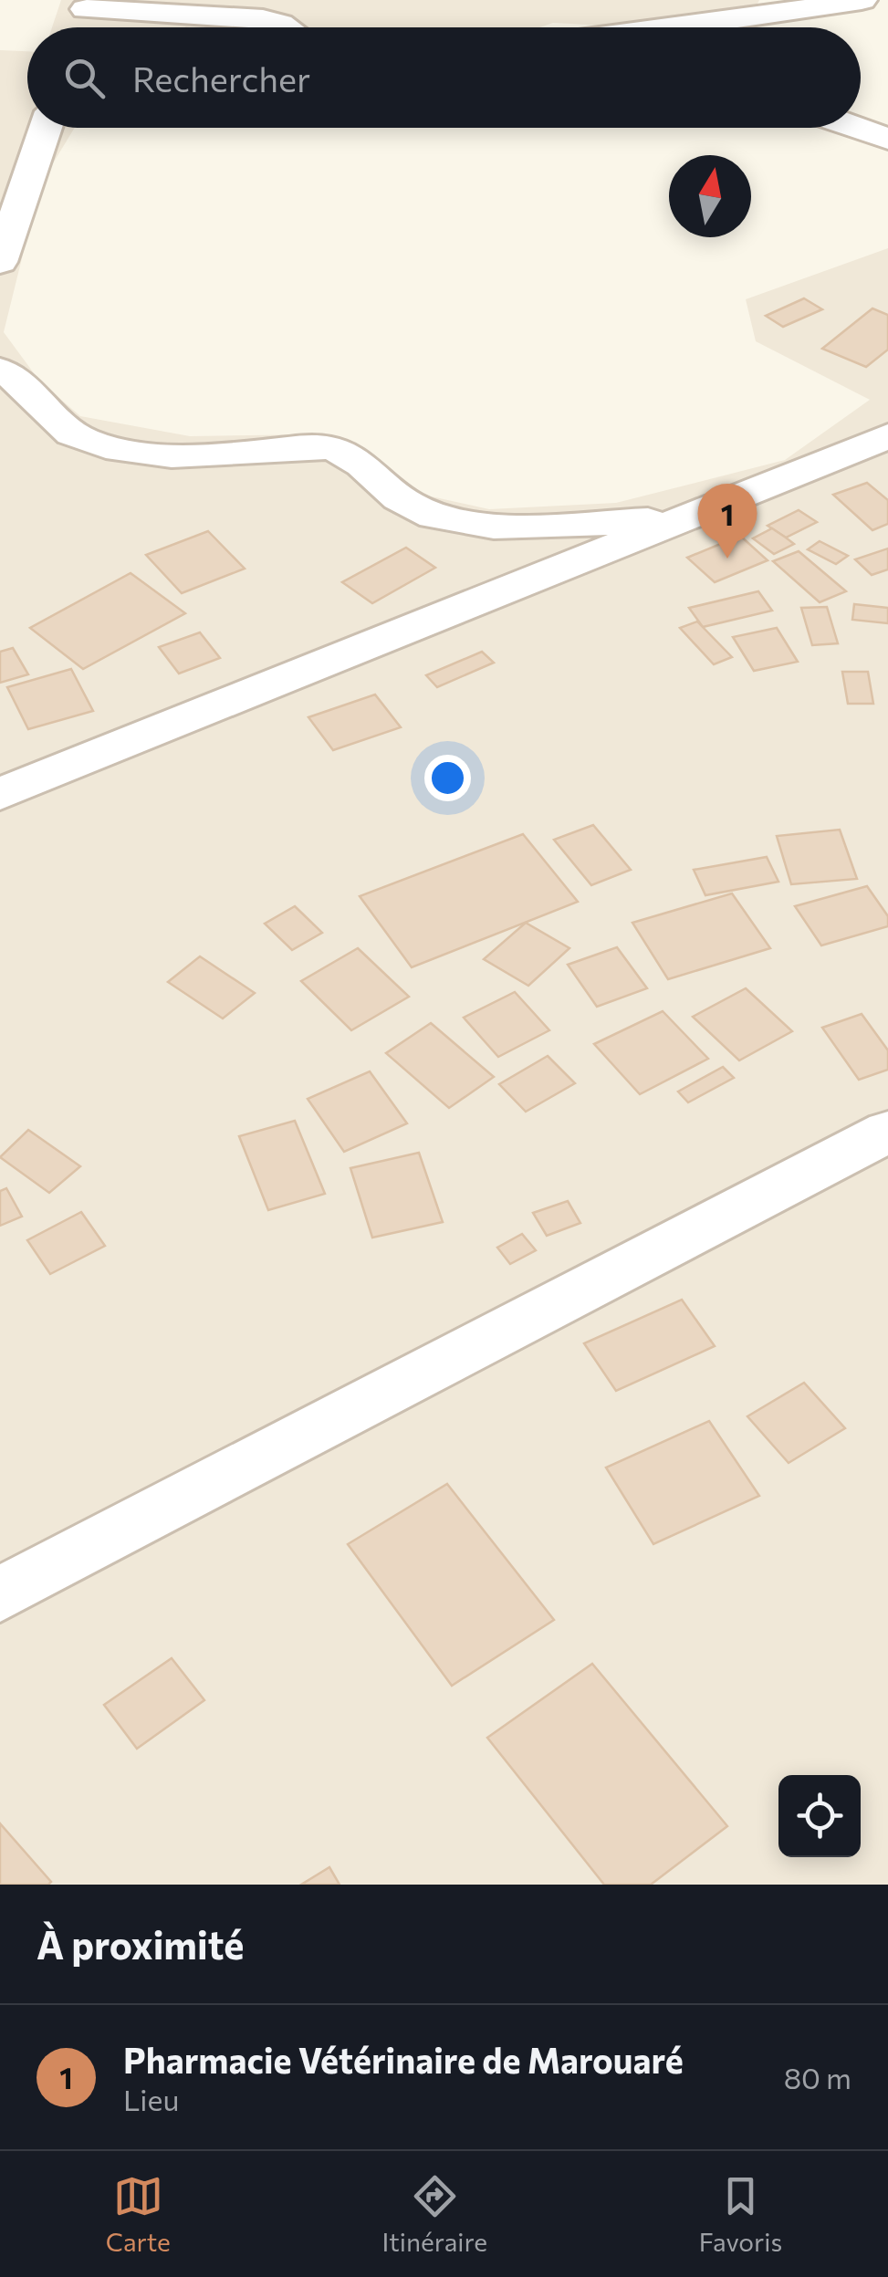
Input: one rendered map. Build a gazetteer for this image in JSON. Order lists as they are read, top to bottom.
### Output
{
  "north": "top",
  "page": {
    "search": "Rechercher",
    "pins": "1",
    "heading": "À proximité",
    "list": [
      {
        "mark": "1",
        "name": "Pharmacie Vétérinaire de Marouaré",
        "note": "Lieu",
        "value": "80 m"
      }
    ],
    "nav": ["Carte", "Itinéraire", "Favoris"]
  }
}
